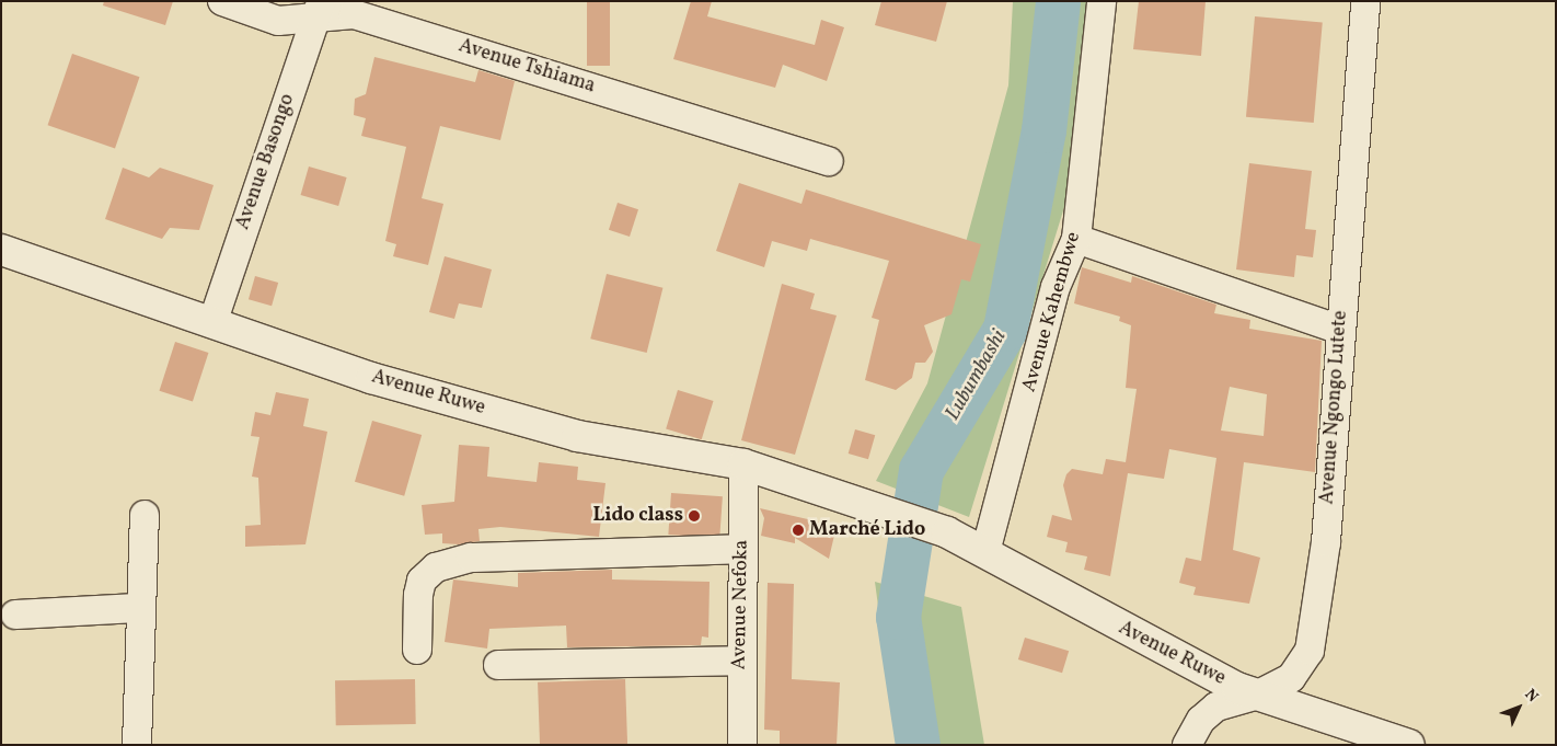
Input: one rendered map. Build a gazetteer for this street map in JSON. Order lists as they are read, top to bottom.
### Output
{
  "streets": {
    "street": [
      "Avenue Tshiama",
      "Avenue Basongo",
      "Avenue Kahembwe",
      "Avenue Ruwe",
      "Avenue Ngongo Lutete",
      "Avenue Nefoka"
    ]
  },
  "crossings": [
    ["Avenue Tshiama", "Avenue Basongo"],
    ["Avenue Basongo", "Avenue Ruwe"],
    ["Avenue Kahembwe", "Avenue Ruwe"],
    ["Avenue Ruwe", "Avenue Ngongo Lutete"],
    ["Avenue Ruwe", "Avenue Nefoka"]
  ],
  "water": ["Lubumbashi"],
  "places": ["Lido class", "Marché Lido"],
  "north": "top right"
}
